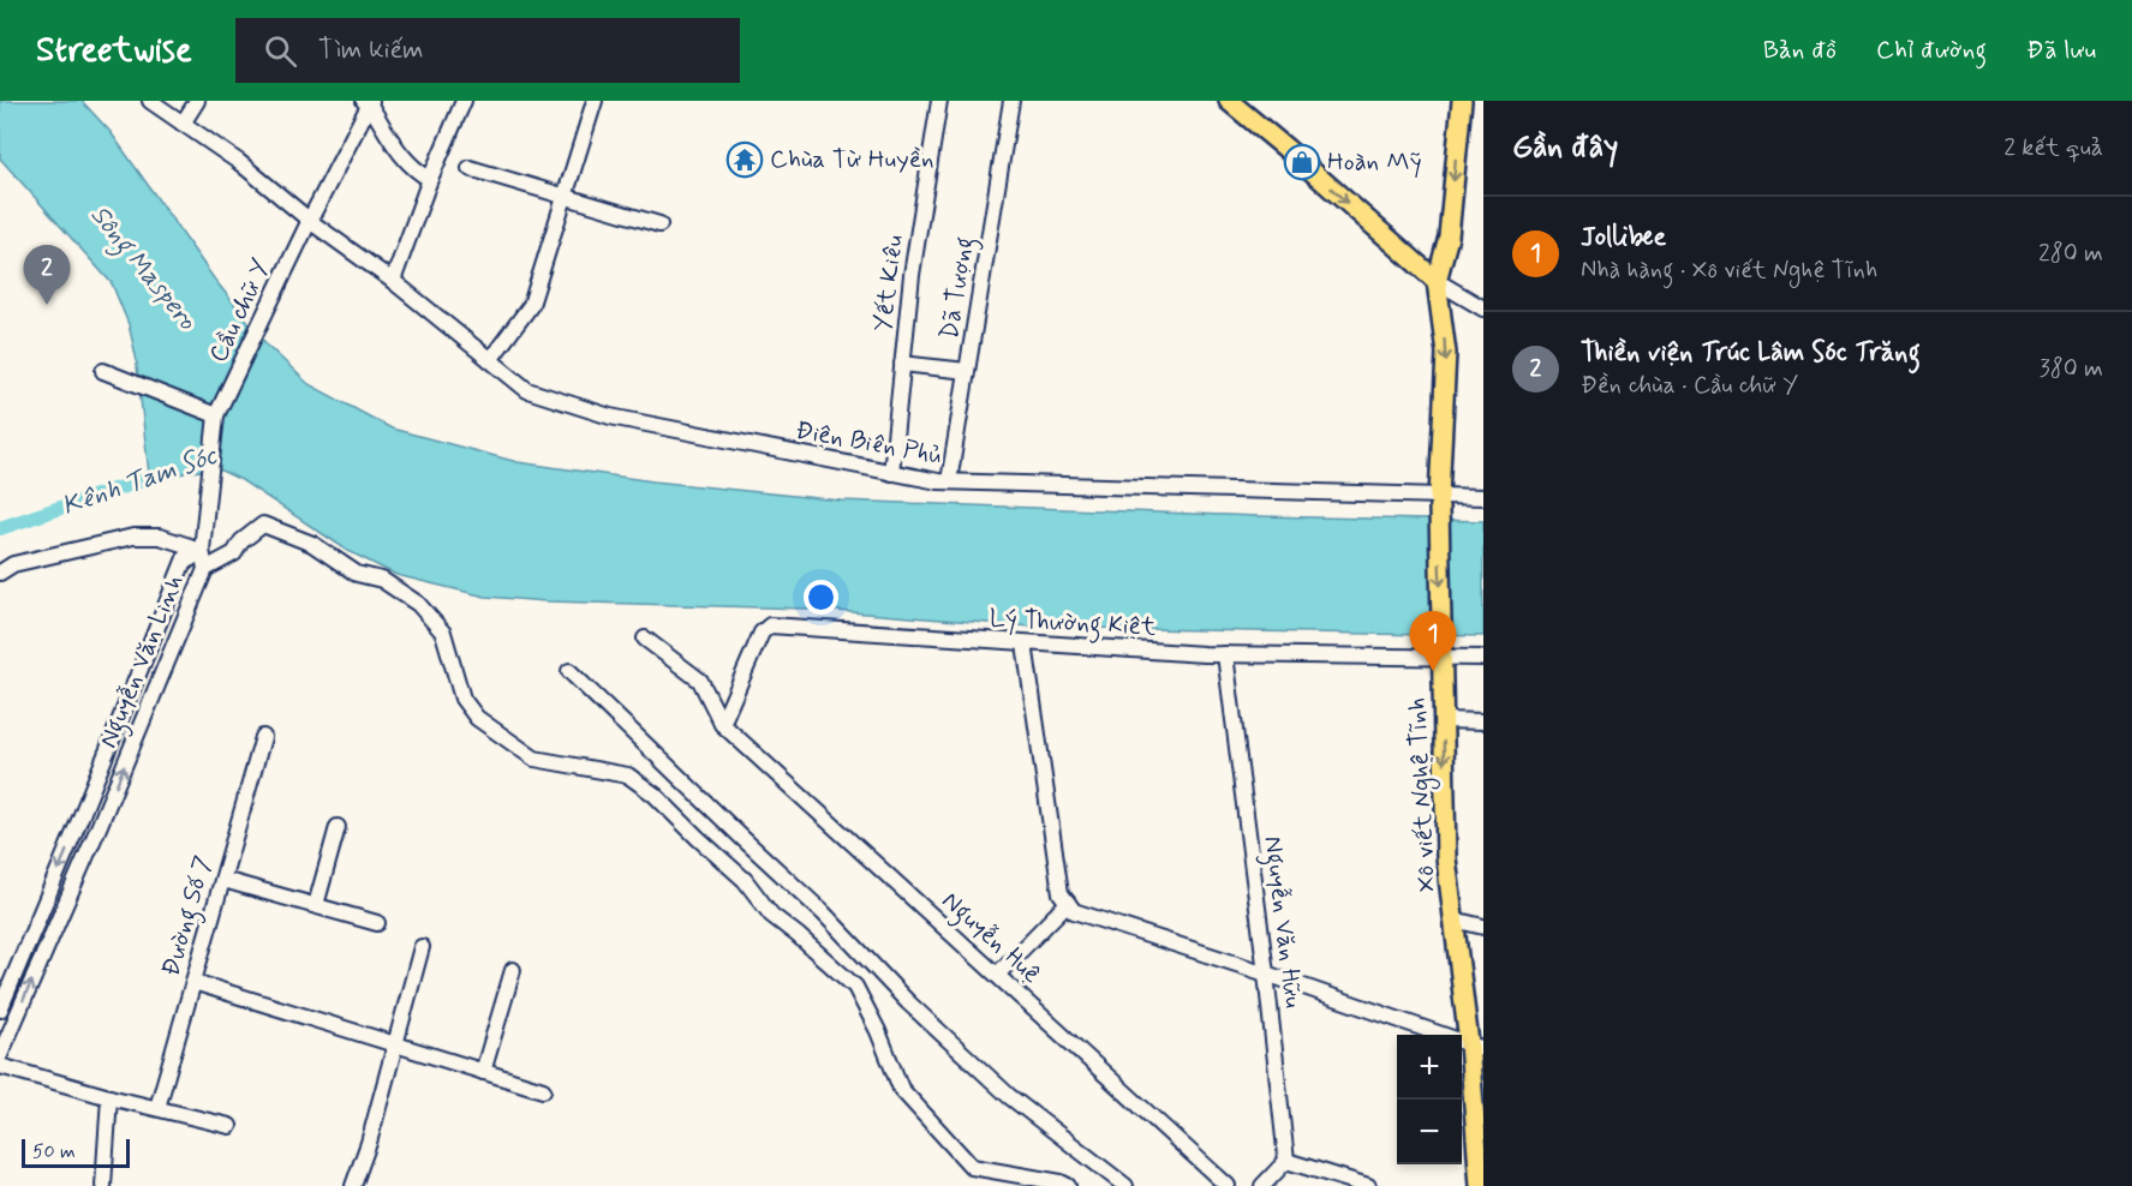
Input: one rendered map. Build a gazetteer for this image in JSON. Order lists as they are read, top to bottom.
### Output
{
  "streets": {
    "main road": ["Xô viết Nghệ Tĩnh"],
    "street": [
      "Yết Kiêu",
      "Dã Tượng",
      "Cầu chữ Y",
      "Điện Biên Phủ",
      "Lý Thường Kiệt",
      "Nguyễn Văn Linh",
      "Đường Số 7",
      "Nguyễn Văn Hữu",
      "Nguyễn Huệ"
    ]
  },
  "crossings": [
    ["Yết Kiêu", "Điện Biên Phủ"],
    ["Dã Tượng", "Điện Biên Phủ"],
    ["Cầu chữ Y", "Điện Biên Phủ"],
    ["Cầu chữ Y", "Nguyễn Văn Linh"],
    ["Điện Biên Phủ", "Xô viết Nghệ Tĩnh"],
    ["Lý Thường Kiệt", "Xô viết Nghệ Tĩnh"],
    ["Lý Thường Kiệt", "Nguyễn Văn Hữu"],
    ["Lý Thường Kiệt", "Nguyễn Huệ"]
  ],
  "one_way": ["Xô viết Nghệ Tĩnh"],
  "water": ["Sông Maspero", "Kênh Tam Sóc"],
  "places": {
    "temple": ["Chùa Từ Huyền"],
    "shop": ["Hoàn Mỹ"]
  },
  "scale_bar": "50 m",
  "page": {
    "header": "Streetwise",
    "search": "Tìm kiếm",
    "nav": ["Bản đồ", "Chỉ đường", "Đã lưu"],
    "heading": ["Gần đây", "2 kết quả"],
    "list": [
      {
        "mark": "1",
        "name": "Jollibee",
        "note": "Nhà hàng · Xô viết Nghệ Tĩnh",
        "value": "280 m"
      },
      {
        "mark": "2",
        "name": "Thiền viện Trúc Lâm Sóc Trăng",
        "note": "Đền chùa · Cầu chữ Y",
        "value": "380 m"
      }
    ],
    "pins": ["2", "1"],
    "map_buttons": ["+", "−"],
    "scale": "50 m"
  }
}
